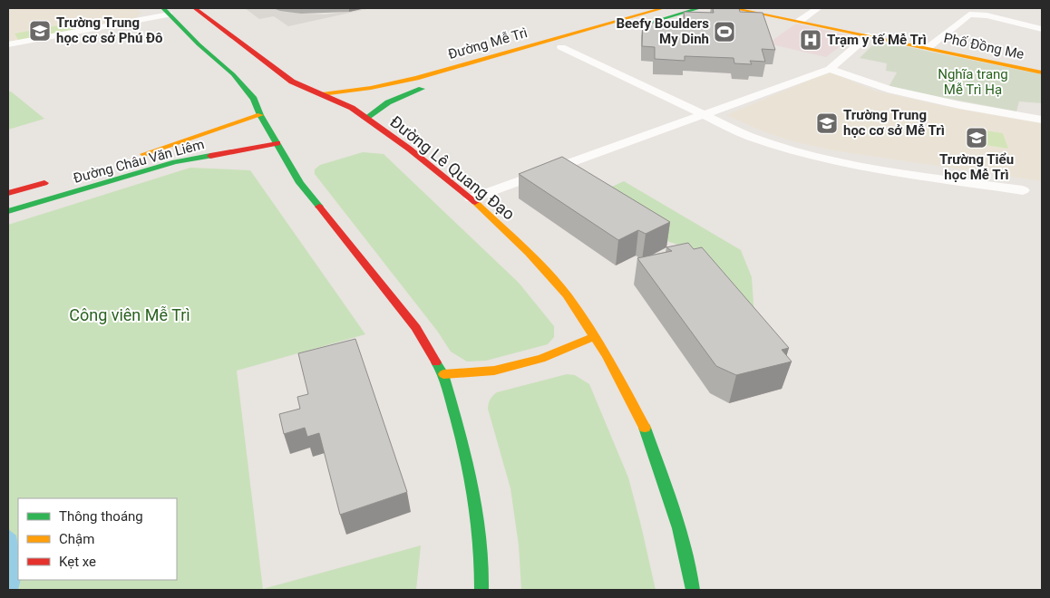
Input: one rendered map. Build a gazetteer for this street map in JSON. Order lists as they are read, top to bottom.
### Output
{
  "streets": {
    "main road": [
      "Đường Mễ Trì",
      "Phố Đồng Me",
      "Đường Châu Văn Liêm",
      "Đường Lê Quang Đạo"
    ]
  },
  "crossings": [
    ["Đường Mễ Trì", "Đường Lê Quang Đạo"]
  ],
  "parks": ["Nghĩa trang Mễ Trì Hạ", "Công viên Mễ Trì"],
  "places": {
    "school or university": ["Trường Trung học cơ sở Phú Đô", "Trường Trung học cơ sở Mễ Trì", "Trường Tiểu học Mễ Trì"],
    "sports": ["Beefy Boulders My Dinh"],
    "hospital": ["Trạm y tế Mễ Trì"]
  },
  "legend": ["Thông thoáng", "Chậm", "Kẹt xe"]
}
